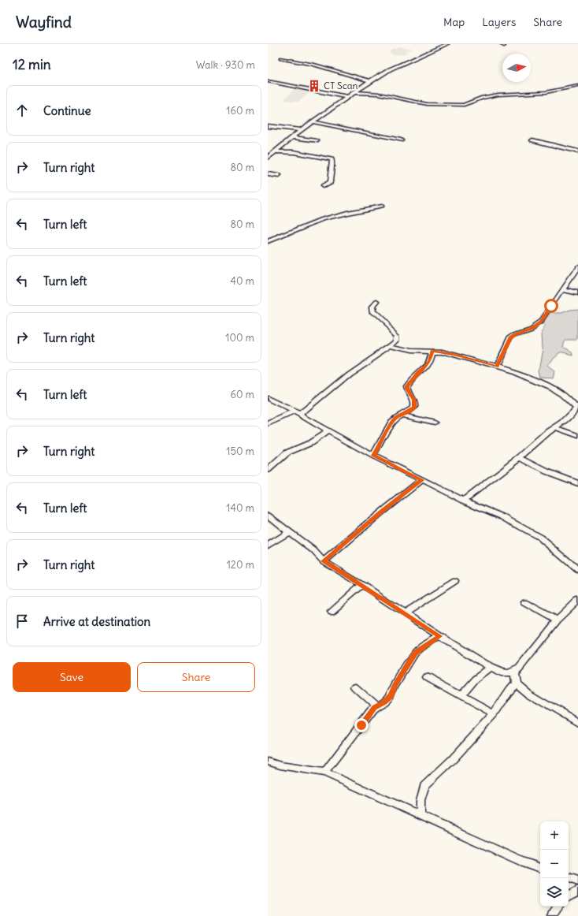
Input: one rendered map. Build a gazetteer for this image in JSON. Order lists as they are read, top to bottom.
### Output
{
  "places": {
    "building": ["CT Scan"]
  },
  "north": "right",
  "page": {
    "header": "Wayfind",
    "nav": ["Map", "Layers", "Share"],
    "heading": ["12 min", "Walk · 930 m"],
    "list": [
      ["Continue", "160 m"],
      ["Turn right", "80 m"],
      ["Turn left", "80 m"],
      ["Turn left", "40 m"],
      ["Turn right", "100 m"],
      ["Turn left", "60 m"],
      ["Turn right", "150 m"],
      ["Turn left", "140 m"],
      ["Turn right", "120 m"],
      "Arrive at destination"
    ],
    "buttons": ["Save", "Share"],
    "map_buttons": ["+", "−"]
  }
}
